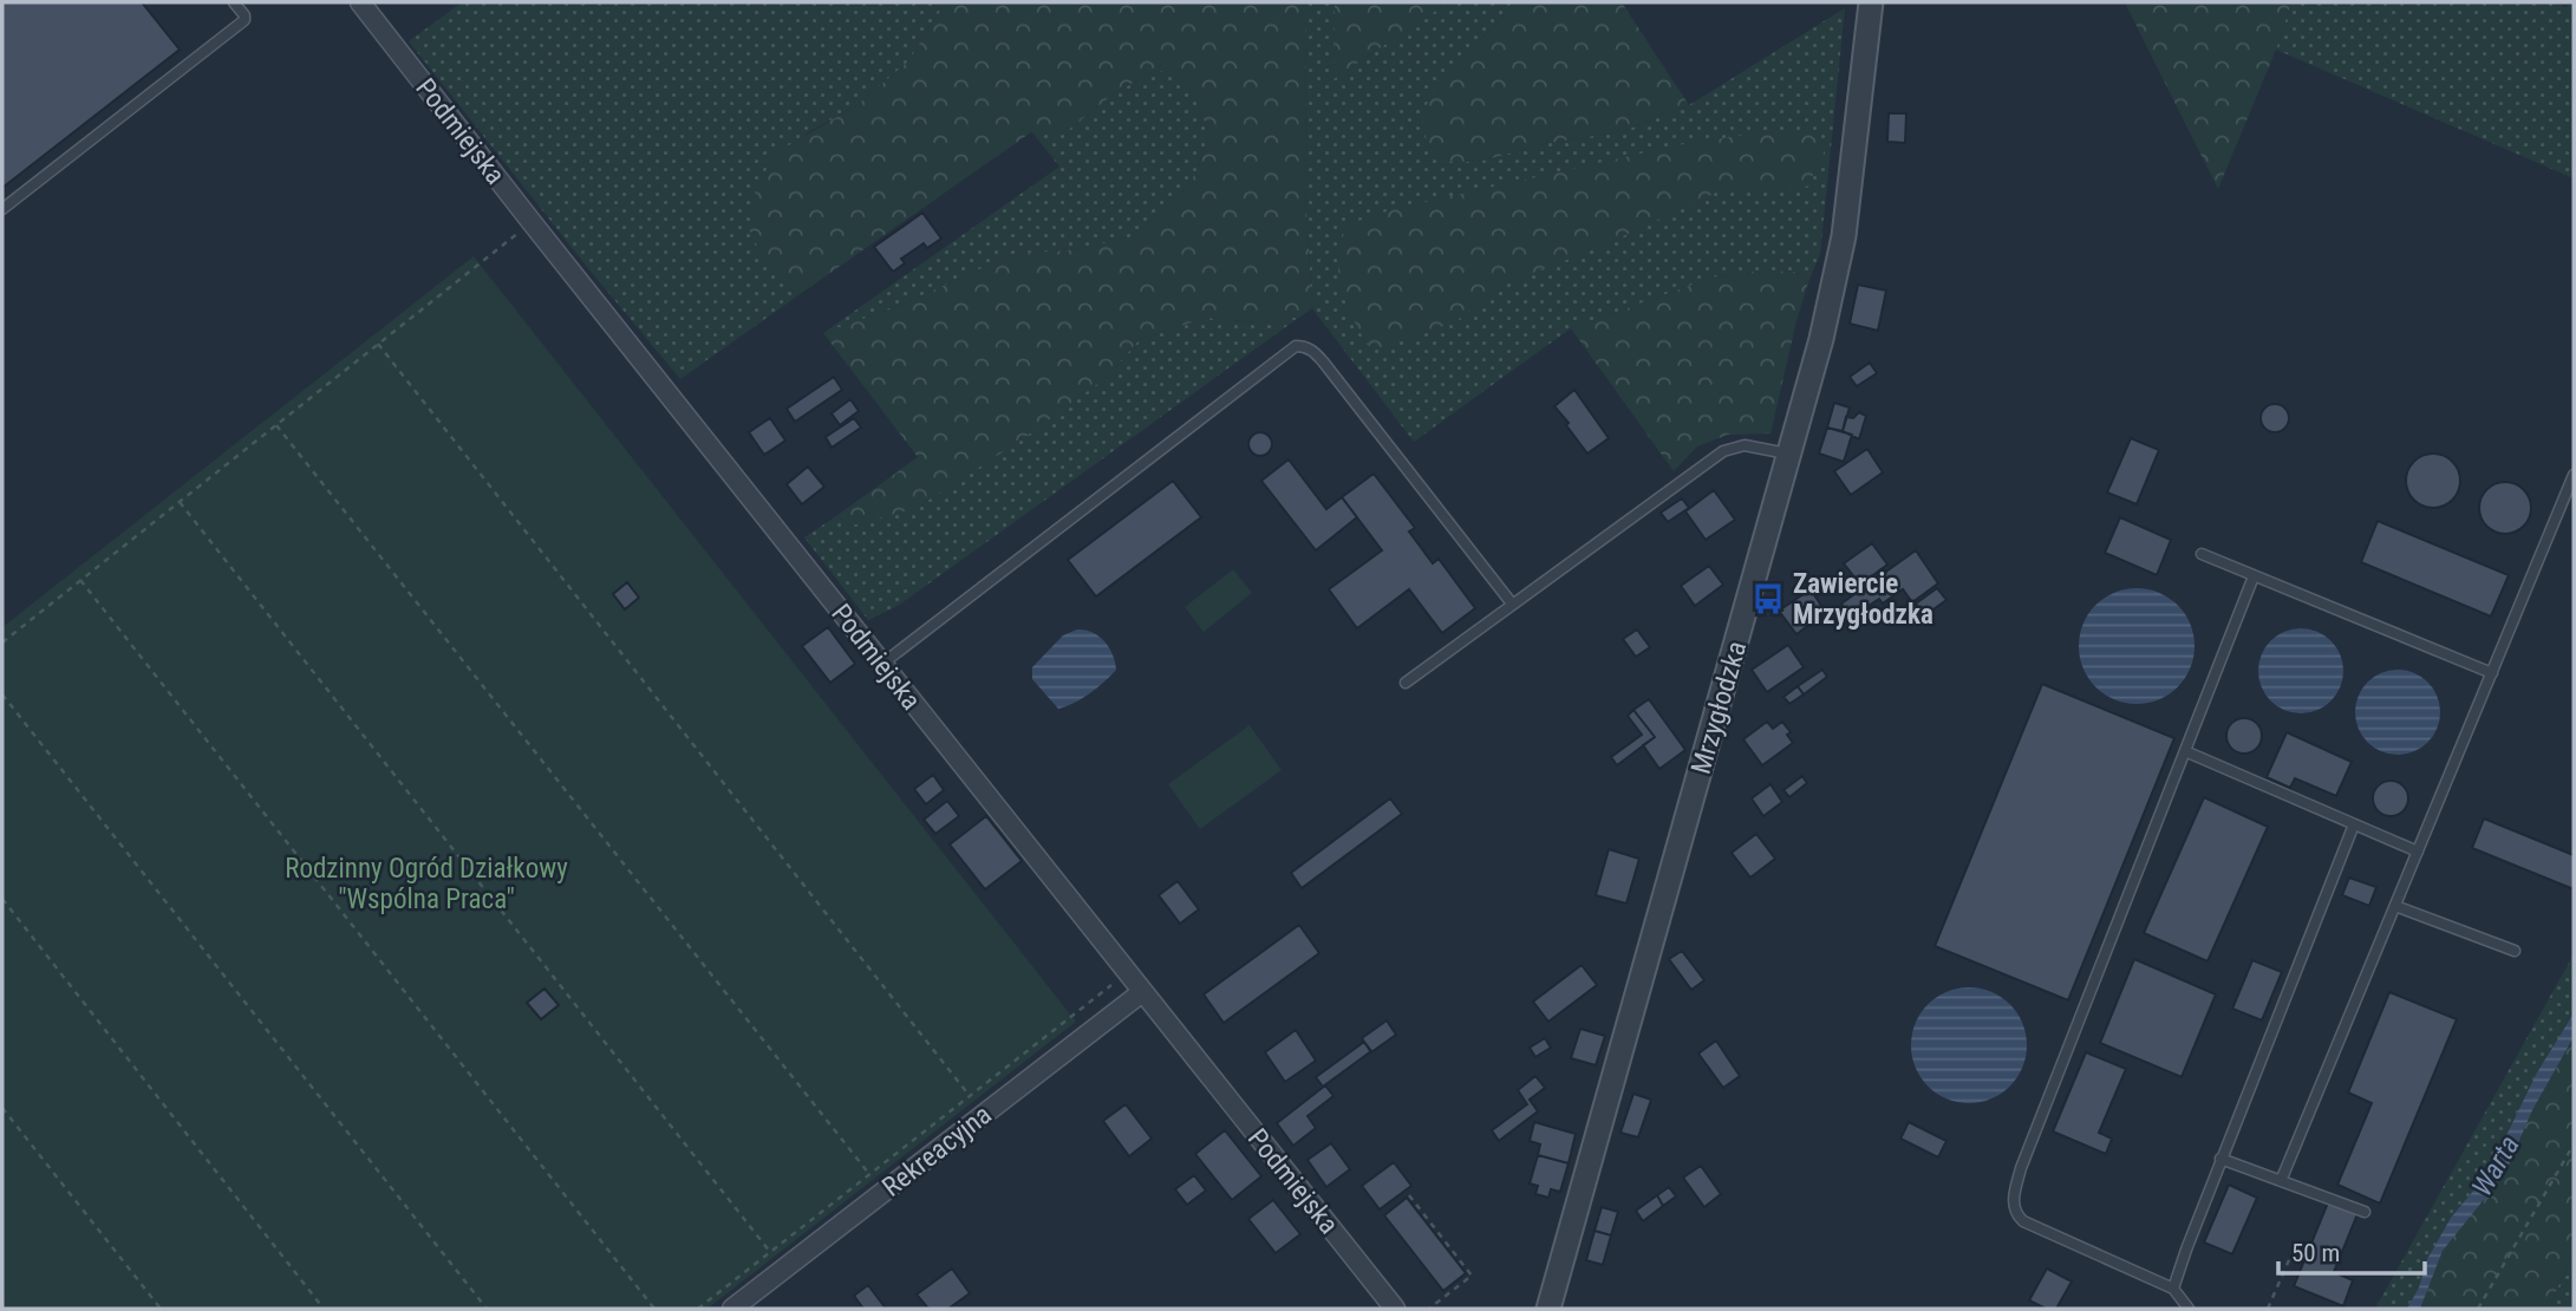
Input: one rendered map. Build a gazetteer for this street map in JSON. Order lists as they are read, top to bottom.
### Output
{
  "streets": {
    "street": ["Podmiejska", "Mrzygłodzka", "Rekreacyjna"]
  },
  "crossings": [
    ["Podmiejska", "Rekreacyjna"]
  ],
  "water": ["Warta"],
  "parks": ["Rodzinny Ogród Działkowy \"Wspólna Praca\""],
  "places": {
    "bus stop": ["Zawiercie Mrzygłodzka"]
  },
  "scale_bar": "50 m"
}
